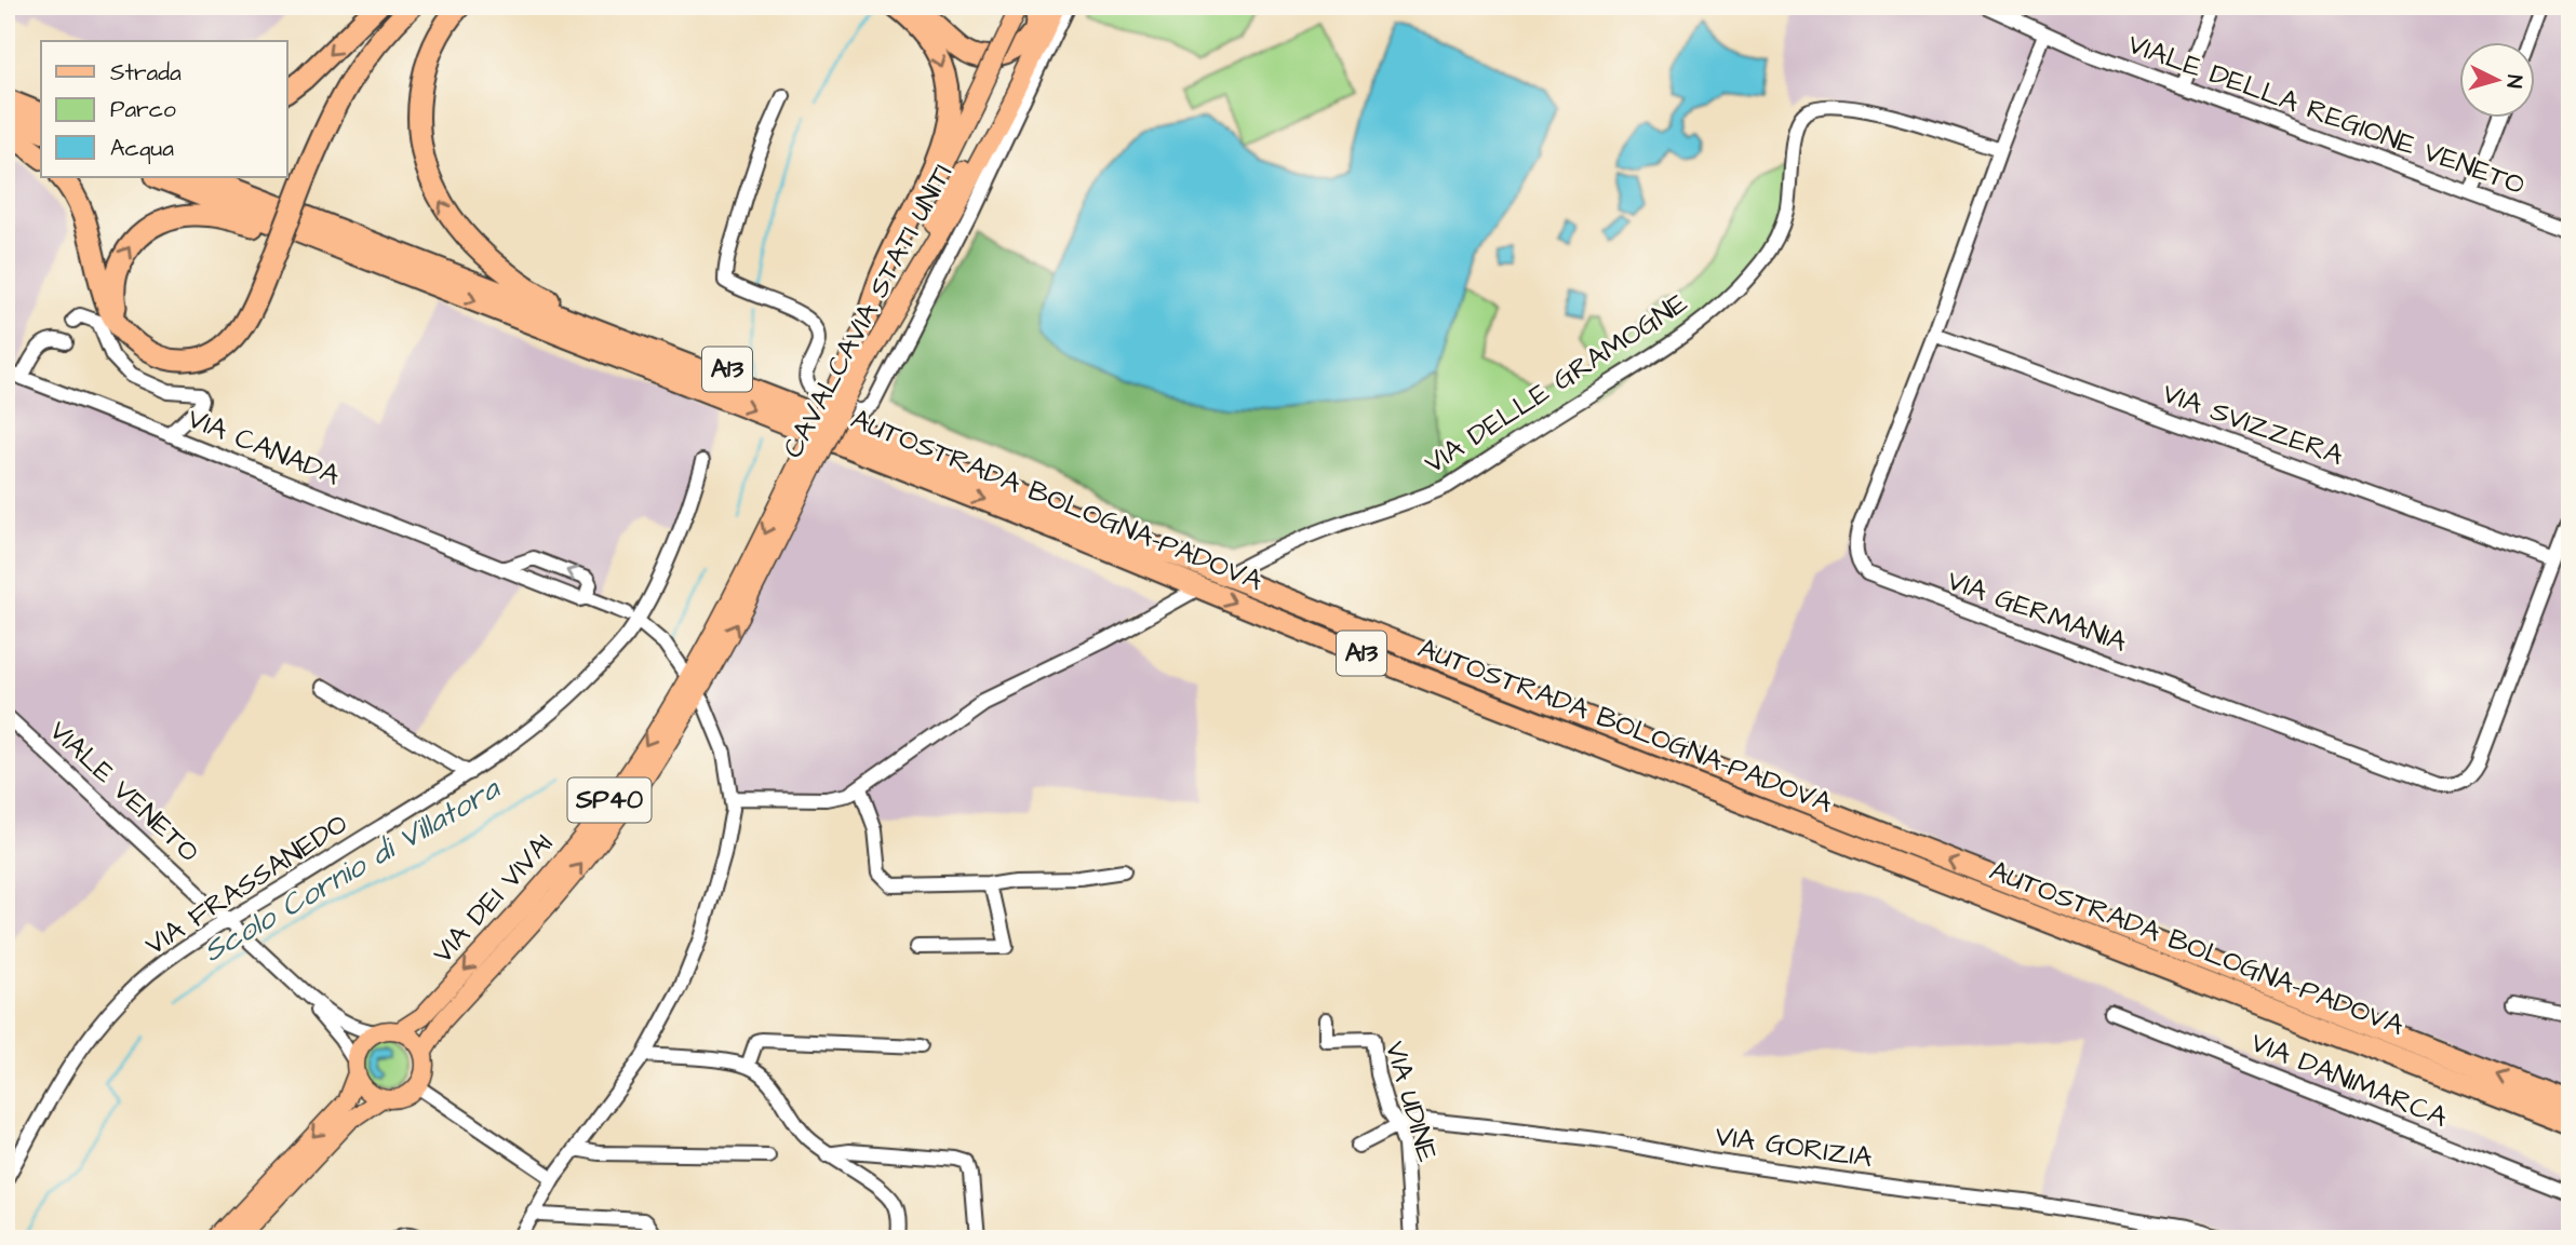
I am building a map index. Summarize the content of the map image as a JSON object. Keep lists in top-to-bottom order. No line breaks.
{"streets":{"highway":["A13","AUTOSTRADA BOLOGNA-PADOVA"],"main road":["CAVALCAVIA STATI UNITI","SP40","VIA DEI VIVAI"],"street":["VIALE DELLA REGIONE VENETO","VIA DELLE GRAMOGNE","VIA SVIZZERA","VIA CANADA","VIA GERMANIA","VIALE VENETO","VIA FRASSANEDO","VIA DANIMARCA","VIA UDINE","VIA GORIZIA"]},"crossings":[["VIALE DELLA REGIONE VENETO","VIA GERMANIA"],["CAVALCAVIA STATI UNITI","VIA DEI VIVAI"],["A13","AUTOSTRADA BOLOGNA-PADOVA"],["VIA DELLE GRAMOGNE","VIA GERMANIA"],["VIA SVIZZERA","VIA GERMANIA"],["VIA CANADA","VIA FRASSANEDO"],["VIALE VENETO","SP40"],["VIALE VENETO","VIA FRASSANEDO"],["VIALE VENETO","VIA DEI VIVAI"],["SP40","VIA DEI VIVAI"],["VIA UDINE","VIA GORIZIA"]],"water":["Scolo Cornio di Villatora"],"legend":["Strada","Parco","Acqua"],"north":"right"}
